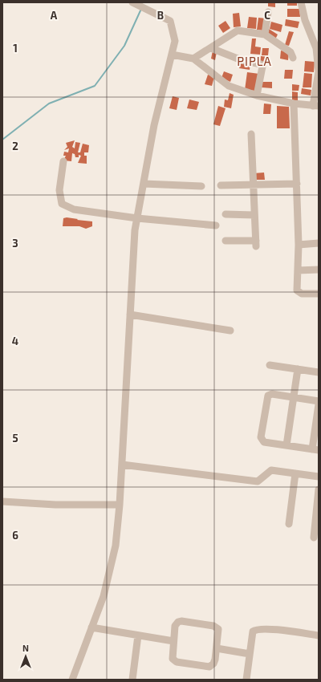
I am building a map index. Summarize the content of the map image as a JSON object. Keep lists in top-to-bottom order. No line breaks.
{"districts":["PIPLA"],"north":"top","grid":{"columns":["A","B","C"],"rows":["1","2","3","4","5","6"]}}
